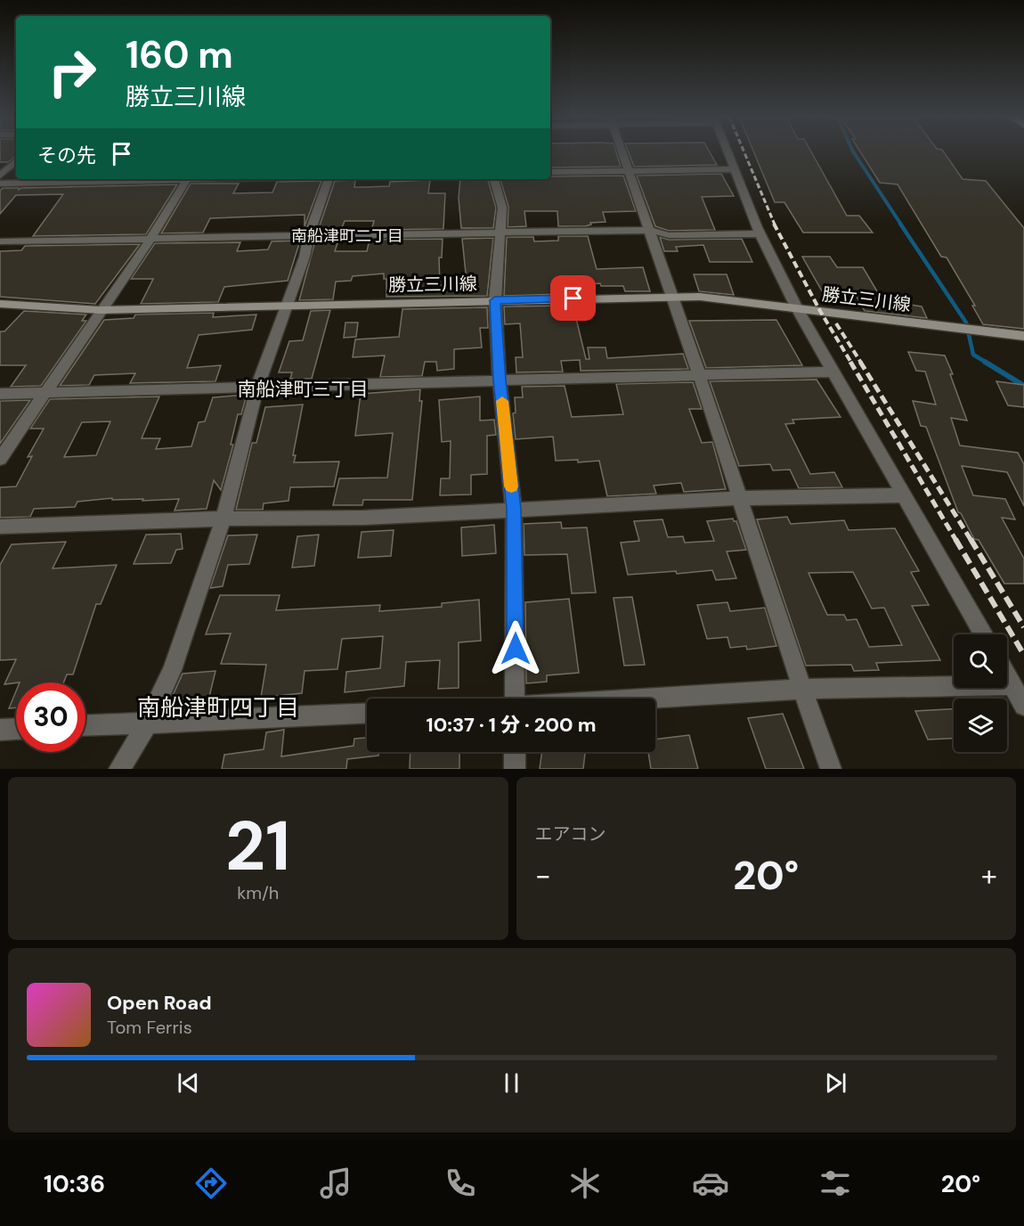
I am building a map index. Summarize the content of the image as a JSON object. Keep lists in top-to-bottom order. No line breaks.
{"streets":{"main road":["勝立三川線"]},"districts":["南船津町二丁目","南船津町三丁目","南船津町四丁目"],"page":{"turn":["160 m","勝立三川線"],"then":"その先","limit":"30","trip":"10:37 · 1 分 · 200 m","tile":[["21","km/h"],"エアコン"],"heat":["−","20°","+"],"song":["Open Road","Tom Ferris"],"tabs":["10:36","20°"]}}
